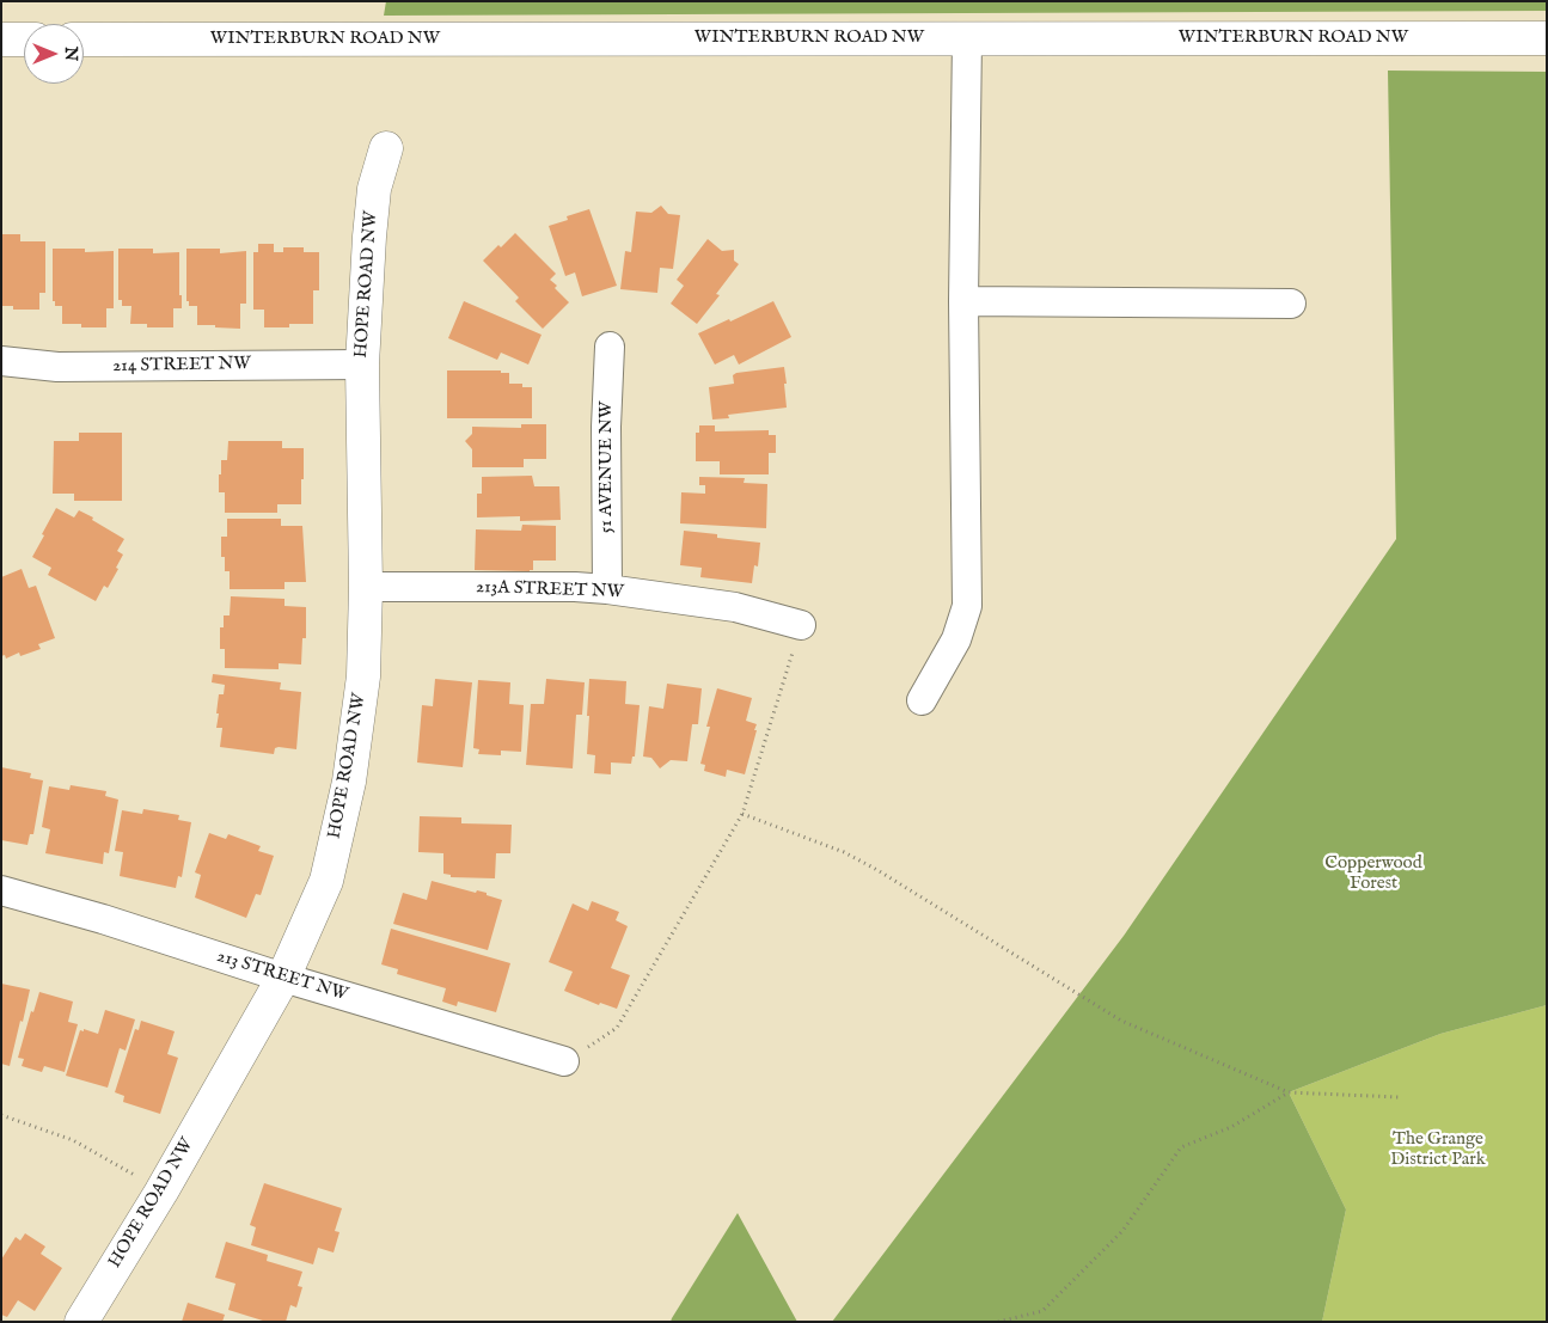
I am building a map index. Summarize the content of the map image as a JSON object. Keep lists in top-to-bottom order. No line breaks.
{"streets":{"main road":["WINTERBURN ROAD NW","HOPE ROAD NW"],"street":["214 STREET NW","51 AVENUE NW","213A STREET NW","213 STREET NW"]},"crossings":[["HOPE ROAD NW","214 STREET NW"],["HOPE ROAD NW","213A STREET NW"],["HOPE ROAD NW","213 STREET NW"],["51 AVENUE NW","213A STREET NW"]],"parks":["Copperwood Forest","The Grange District Park"],"north":"right"}
